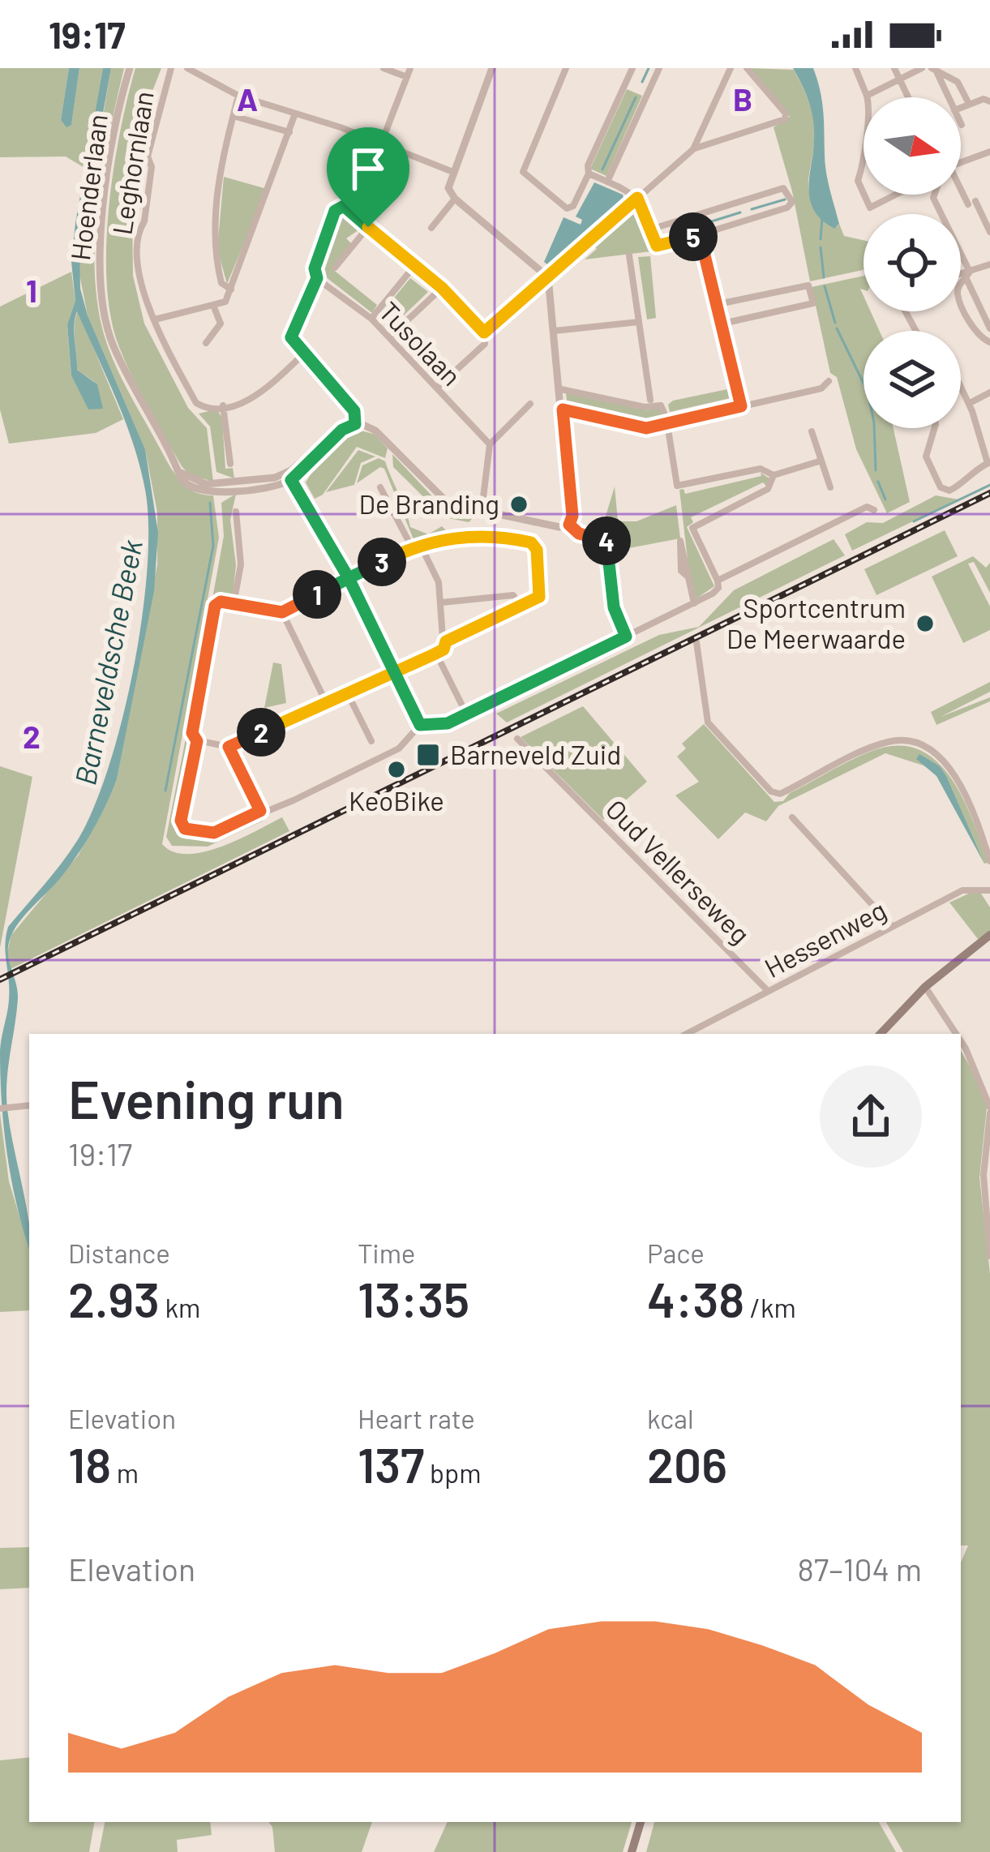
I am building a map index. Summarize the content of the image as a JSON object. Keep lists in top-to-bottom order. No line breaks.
{"streets":{"street":["Leghornlaan","Hoenderlaan","Tusolaan","Oud Vellerseweg","Hessenweg"]},"crossings":[["Oud Vellerseweg","Hessenweg"]],"water":["Barneveldsche Beek"],"places":{"other":["De Branding","Sportcentrum De Meerwaarde","KeoBike"],"transit":["Barneveld Zuid"]},"north":"right","page":{"status":"19:17","pins":["5","4","3","1","2"],"heading":["Evening run","19:17"],"stats":[["Distance","2.93 km"],["Time","13:35"],["Pace","4:38 /km"],["Elevation","18 m"],["Heart rate","137 bpm"],["kcal","206"]],"chart":["Elevation","87–104 m"]},"grid":{"columns":["A","B"],"rows":["1","2"]}}
